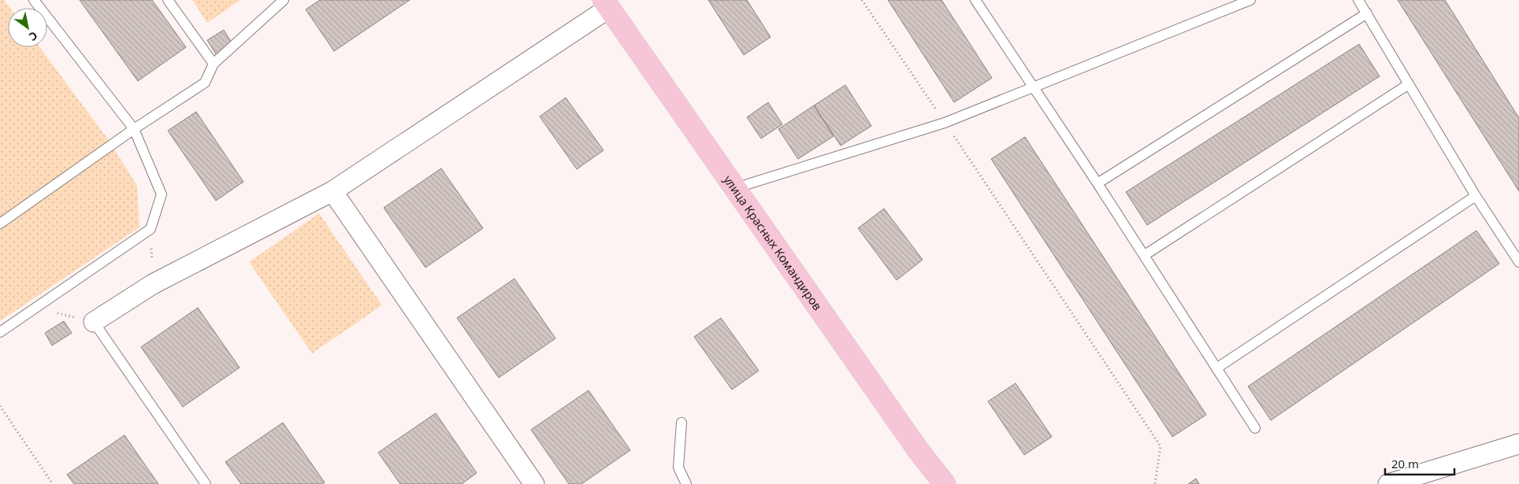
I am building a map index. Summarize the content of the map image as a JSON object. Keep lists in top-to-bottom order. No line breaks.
{"streets":{"main road":["улица Красных Командиров"]},"scale_bar":"20 m","north":"bottom right"}
